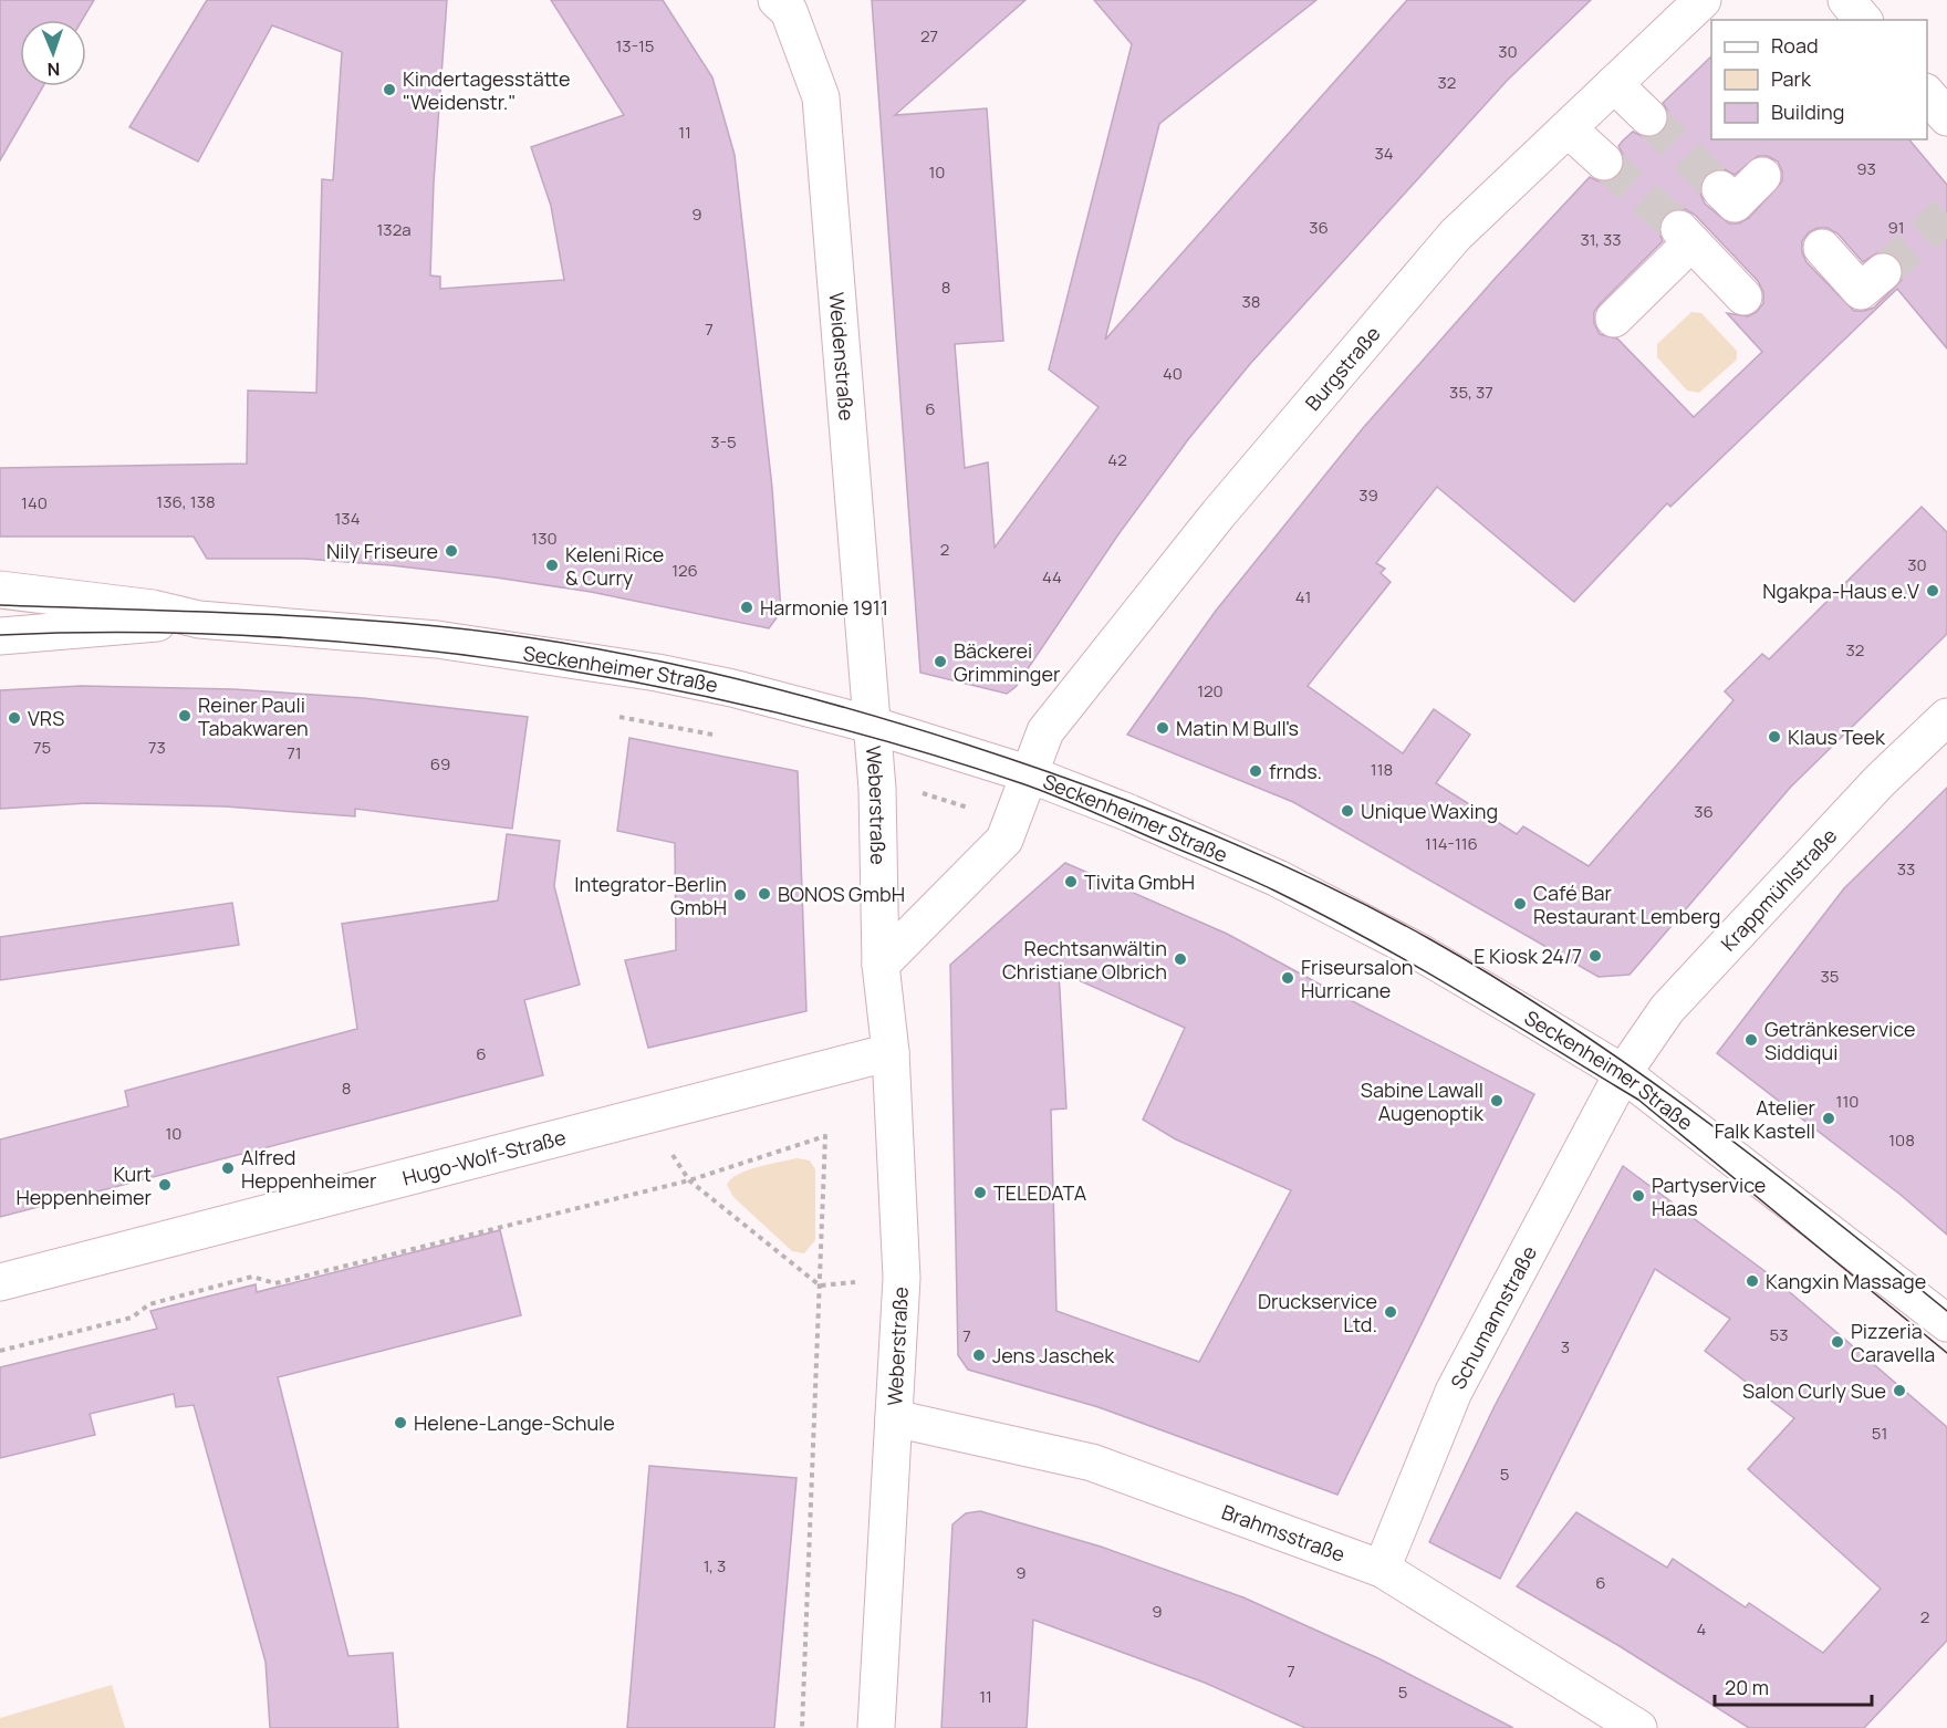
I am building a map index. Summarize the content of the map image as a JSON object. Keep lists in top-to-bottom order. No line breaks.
{"streets":{"street":["Weidenstraße","Burgstraße","Seckenheimer Straße","Weberstraße","Krappmühlstraße","Hugo-Wolf-Straße","Schumannstraße","Brahmsstraße"]},"crossings":[["Weidenstraße","Seckenheimer Straße"],["Weidenstraße","Weberstraße"],["Burgstraße","Seckenheimer Straße"],["Seckenheimer Straße","Weberstraße"],["Seckenheimer Straße","Krappmühlstraße"],["Seckenheimer Straße","Schumannstraße"],["Weberstraße","Hugo-Wolf-Straße"],["Weberstraße","Brahmsstraße"],["Krappmühlstraße","Schumannstraße"],["Schumannstraße","Brahmsstraße"]],"places":["Kindertagesstätte \"Weidenstr.\"","Nily Friseure","Keleni Rice & Curry","Ngakpa-Haus e.V","Harmonie 1911","Bäckerei Grimminger","Reiner Pauli Tabakwaren","VRS","Matin M Bull's","Klaus Teek","frnds.","Unique Waxing","Tivita GmbH","BONOS GmbH","Integrator-Berlin GmbH","Café Bar Restaurant Lemberg","E Kiosk 24/7","Rechtsanwältin Christiane Olbrich","Friseursalon Hurricane","Getränkeservice Siddiqui","Sabine Lawall Augenoptik","Atelier Falk Kastell","Alfred Heppenheimer","Kurt Heppenheimer","TELEDATA","Partyservice Haas","Kangxin Massage","Druckservice Ltd.","Pizzeria Caravella","Jens Jaschek","Salon Curly Sue","Helene-Lange-Schule"],"house_numbers":["27","13-15","30","32","11","34","93","10","9","36","91","132a","31, 33","8","38","7","40","35, 37","6","3-5","42","39","136, 138","140","134","130","2","30","126","44","41","32","120","75","73","71","69","118","36","114-116","33","35","6","8","110","10","108","53","7","3","51","5","1, 3","9","6","9","2","4","7","5","11"],"legend":["Road","Park","Building"],"scale_bar":"20 m","north":"bottom"}
